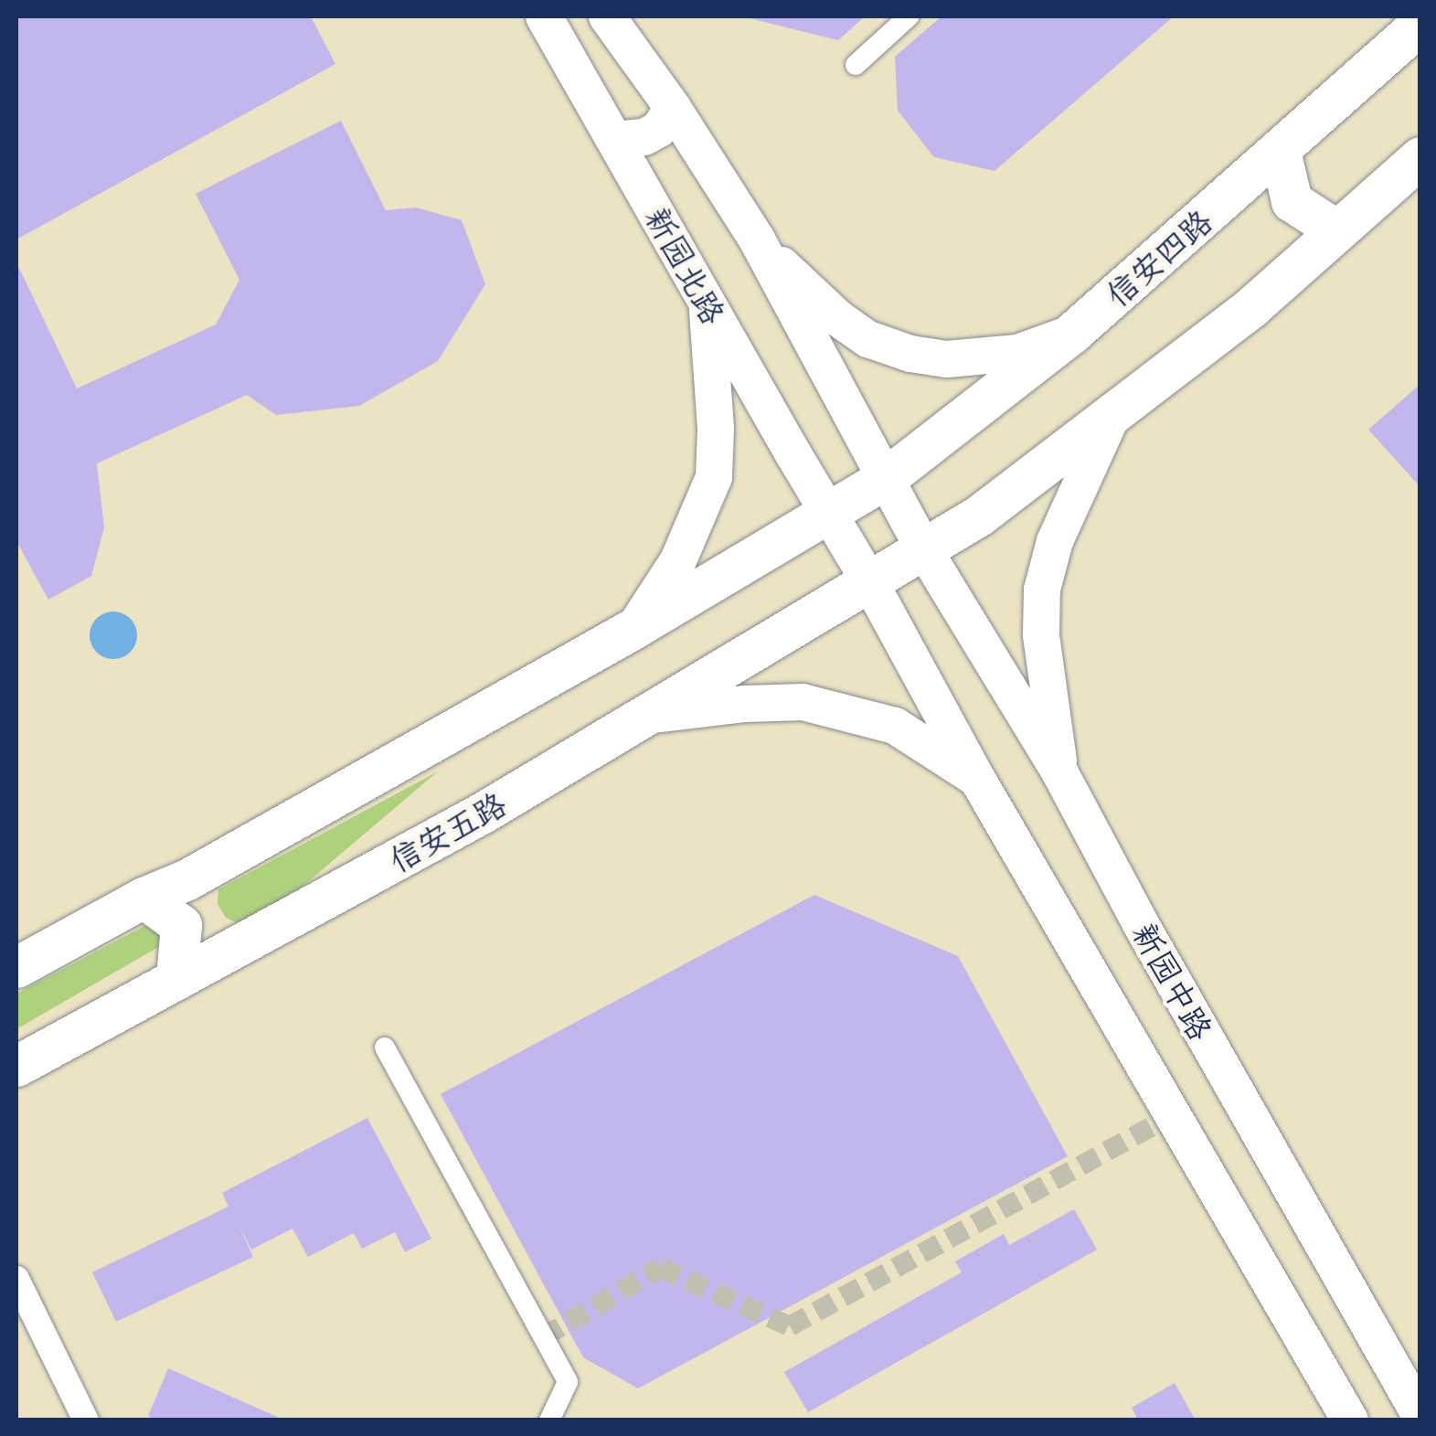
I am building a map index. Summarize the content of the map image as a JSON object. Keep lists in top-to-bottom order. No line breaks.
{"streets":{"main road":["信安四路","新园北路","信安五路","新园中路"]},"crossings":[["信安四路","新园北路"],["信安四路","新园中路"],["新园北路","信安五路"],["新园北路","新园中路"],["信安五路","新园中路"]]}
